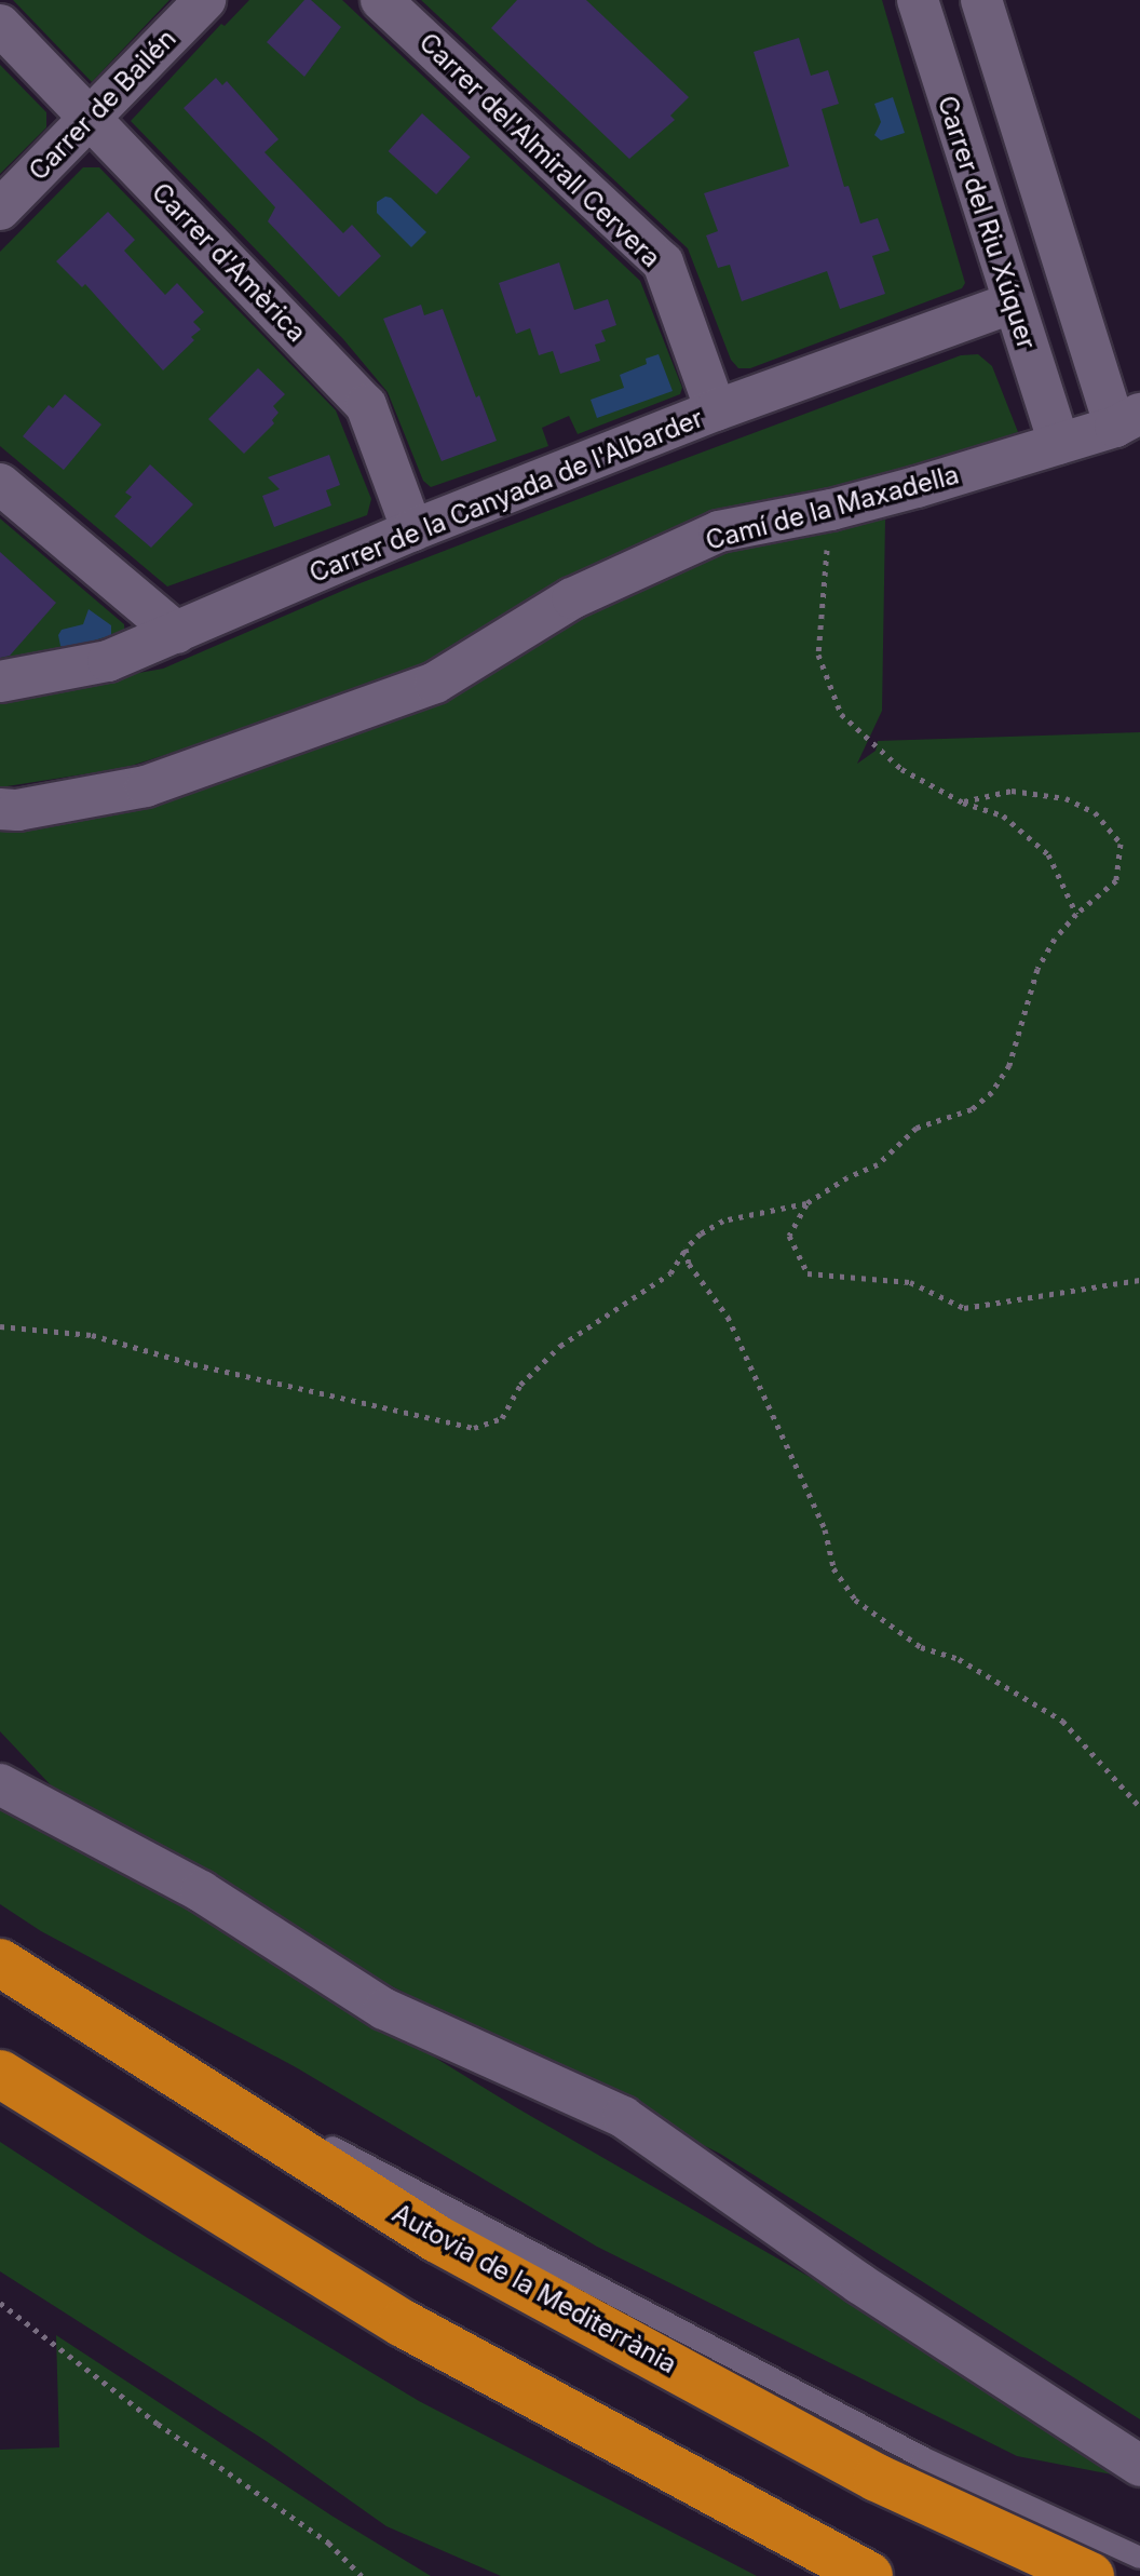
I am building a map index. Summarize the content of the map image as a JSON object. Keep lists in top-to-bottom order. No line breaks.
{"streets":{"highway":["Autovia de la Mediterrània"],"street":["Carrer de Bailén","Carrer del'Almirall Cervera","Carrer del Riu Xúquer","Carrer d'Amèrica","Carrer de la Canyada de l'Albarder","Camí de la Maxadella"]},"crossings":[["Carrer de Bailén","Carrer d'Amèrica"],["Carrer del'Almirall Cervera","Carrer de la Canyada de l'Albarder"],["Carrer del Riu Xúquer","Carrer de la Canyada de l'Albarder"],["Carrer del Riu Xúquer","Camí de la Maxadella"],["Carrer d'Amèrica","Carrer de la Canyada de l'Albarder"]]}
